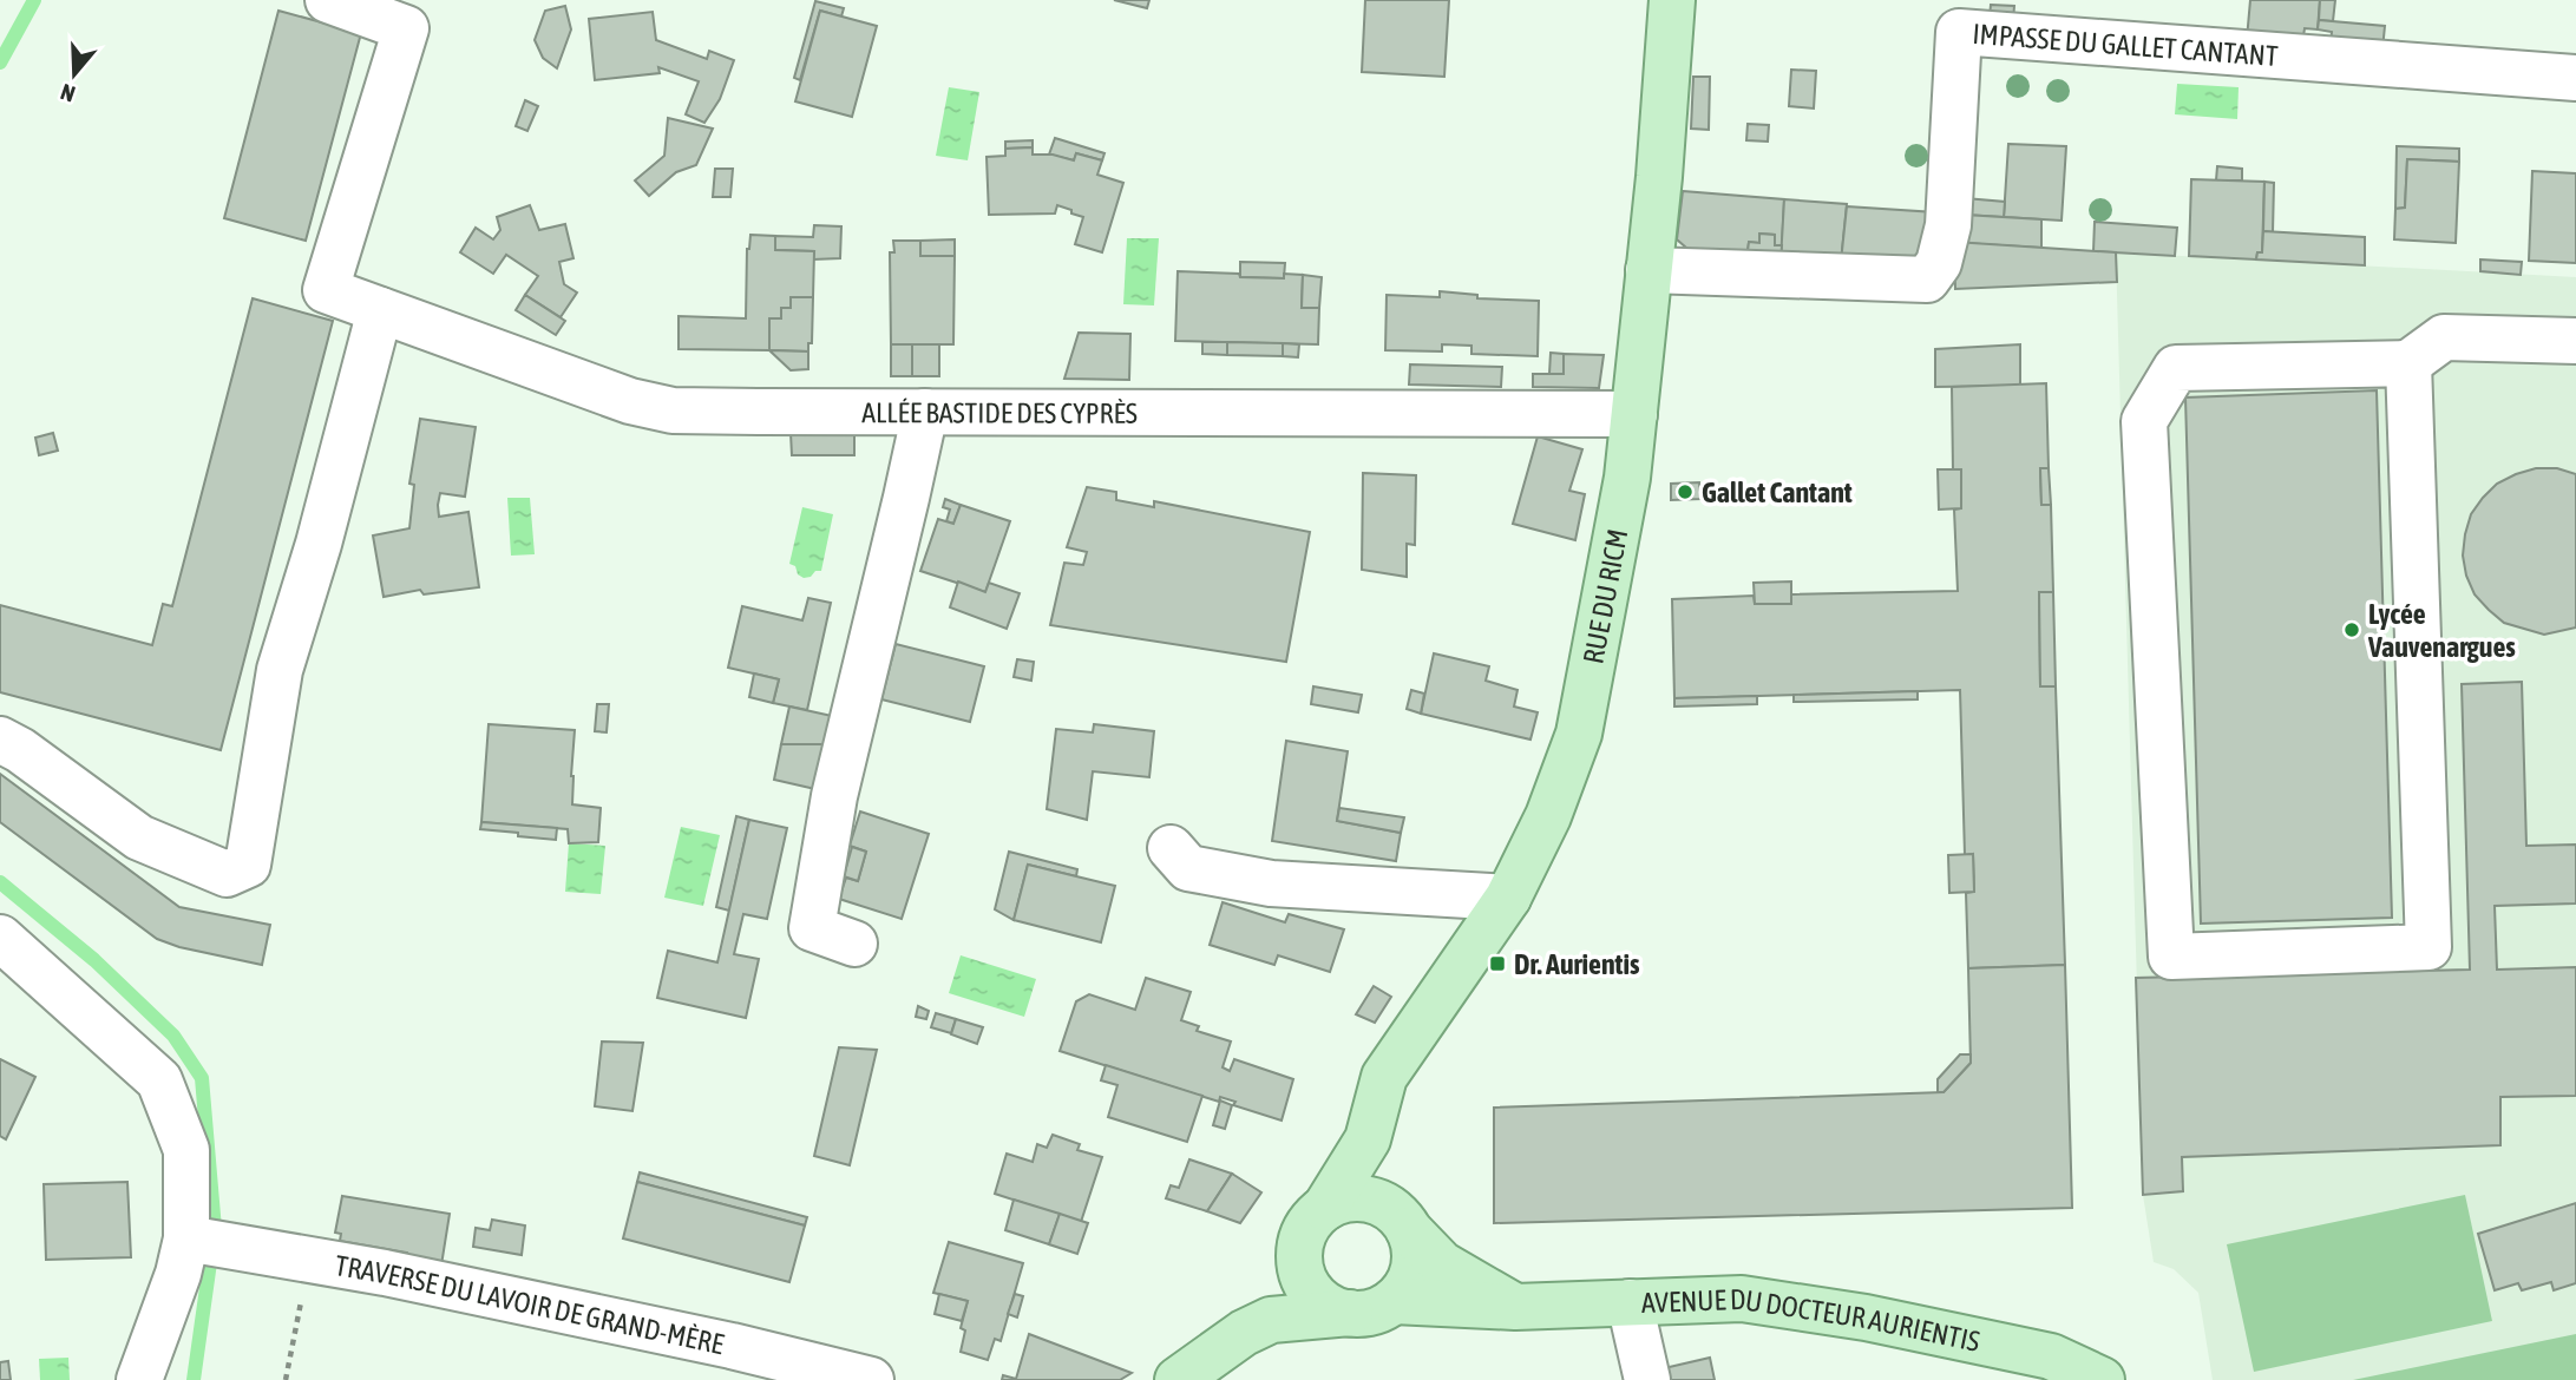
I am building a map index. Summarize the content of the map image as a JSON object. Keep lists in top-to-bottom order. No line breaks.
{"streets":{"main road":["RUE DU RICM","AVENUE DU DOCTEUR AURIENTIS"],"street":["IMPASSE DU GALLET CANTANT","ALLÉE BASTIDE DES CYPRÈS","TRAVERSE DU LAVOIR DE GRAND-MÈRE"]},"crossings":[["IMPASSE DU GALLET CANTANT","RUE DU RICM"],["ALLÉE BASTIDE DES CYPRÈS","RUE DU RICM"],["RUE DU RICM","AVENUE DU DOCTEUR AURIENTIS"]],"places":{"other":["Gallet Cantant","Lycée Vauvenargues"],"transit":["Dr. Aurientis"]},"north":"bottom"}
